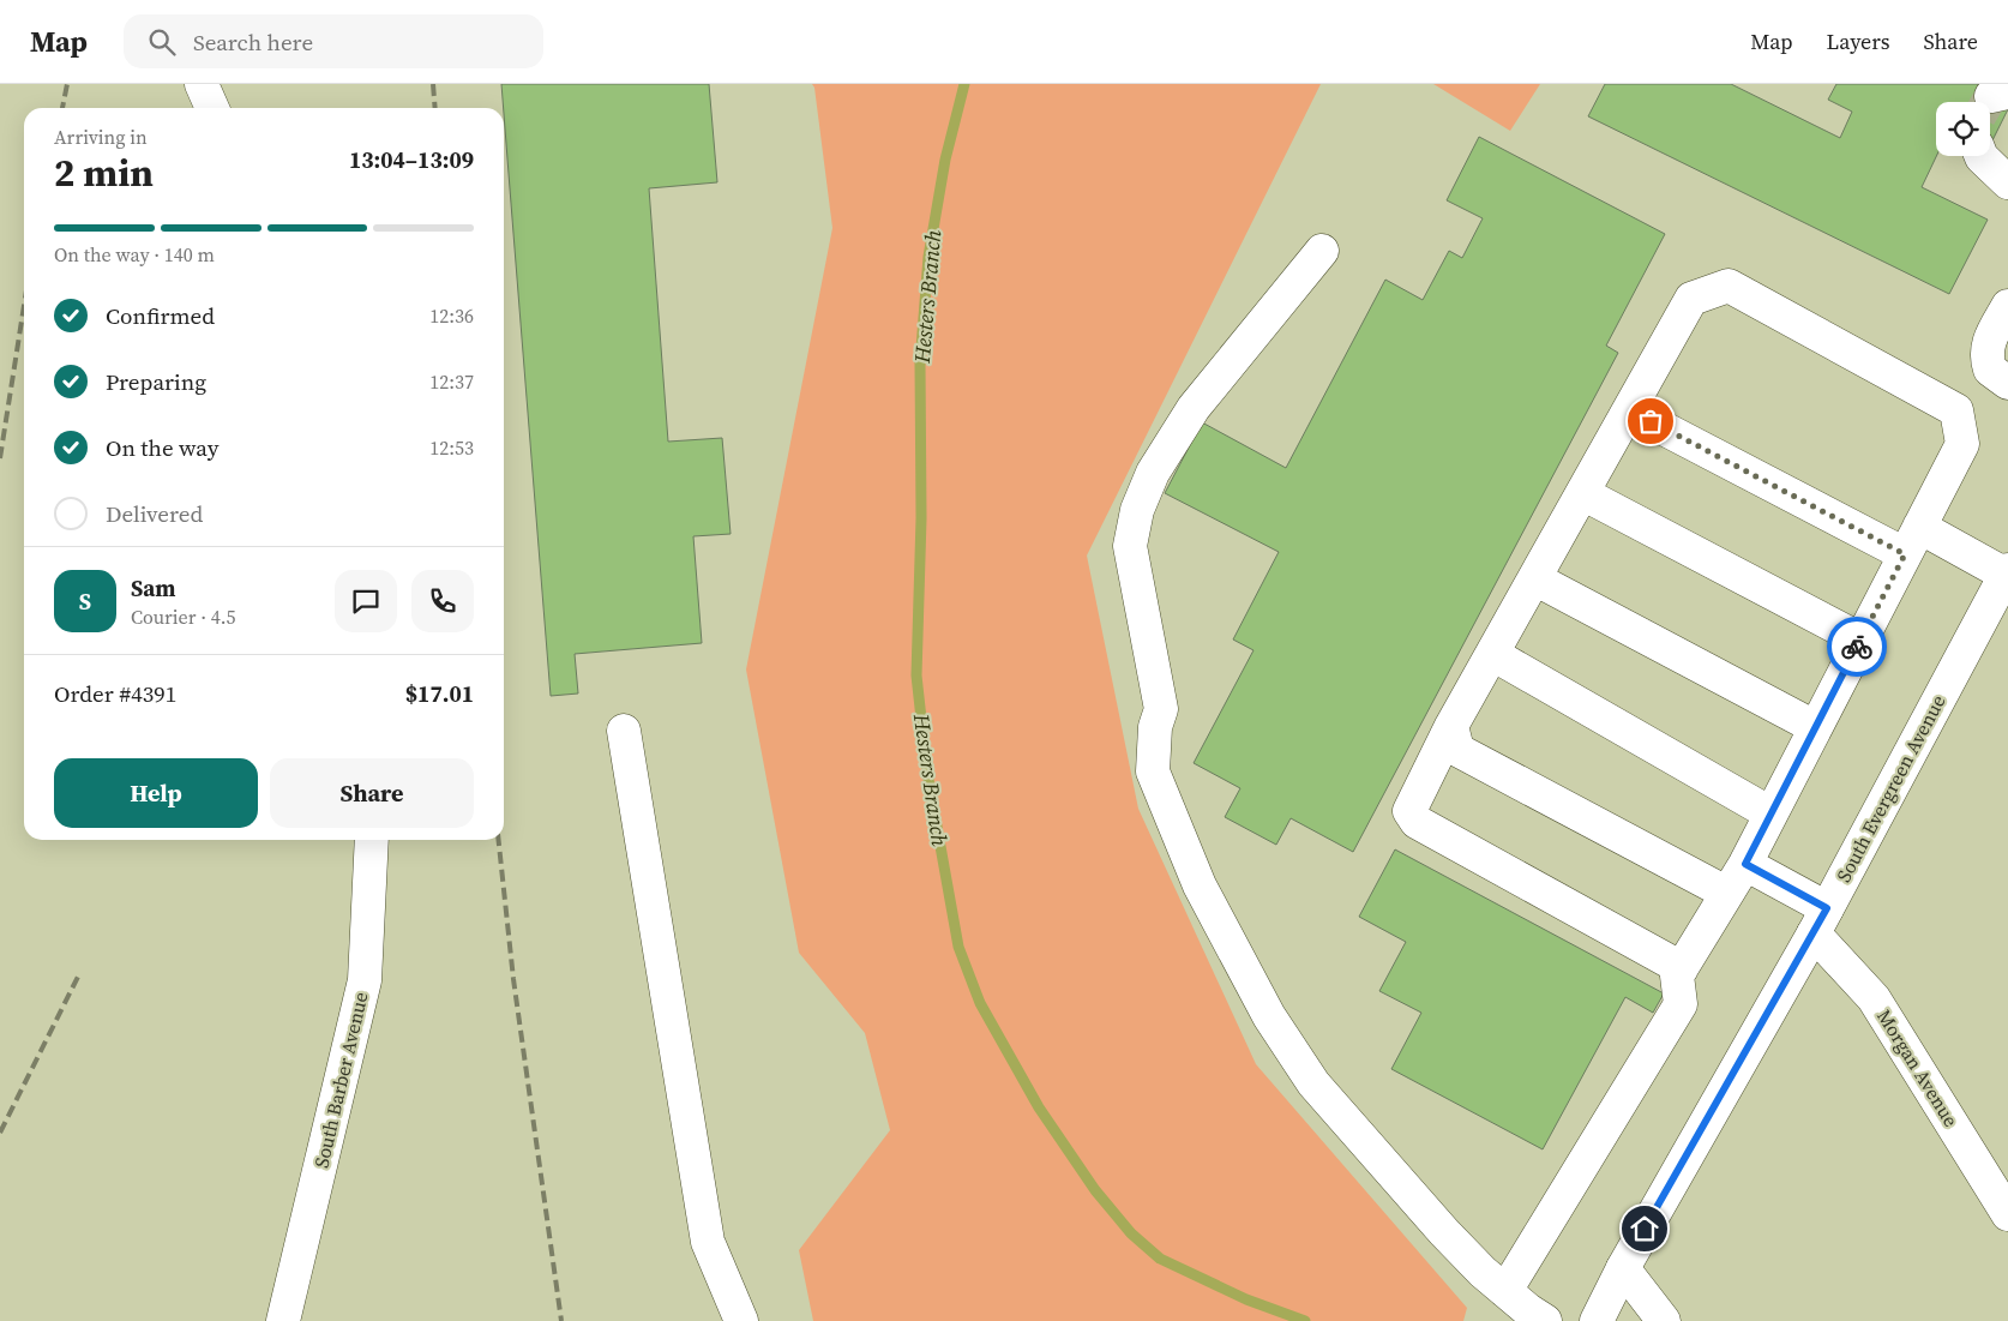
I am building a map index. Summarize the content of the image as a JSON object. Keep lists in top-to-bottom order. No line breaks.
{"streets":{"street":["South Evergreen Avenue","Morgan Avenue","South Barber Avenue"]},"crossings":[["South Evergreen Avenue","Morgan Avenue"]],"water":["Hesters Branch"],"page":{"header":"Map","search":"Search here","nav":["Map","Layers","Share"],"heading":["2 min","Arriving in","13:04–13:09"],"panel":["Sam","Courier · 4.5","Order #4391","$17.01"],"bar":"On the way · 140 m","list":[["Confirmed","12:36"],["Preparing","12:37"],["On the way","12:53"],"Delivered"],"round":"S","buttons":["Help","Share"]}}
